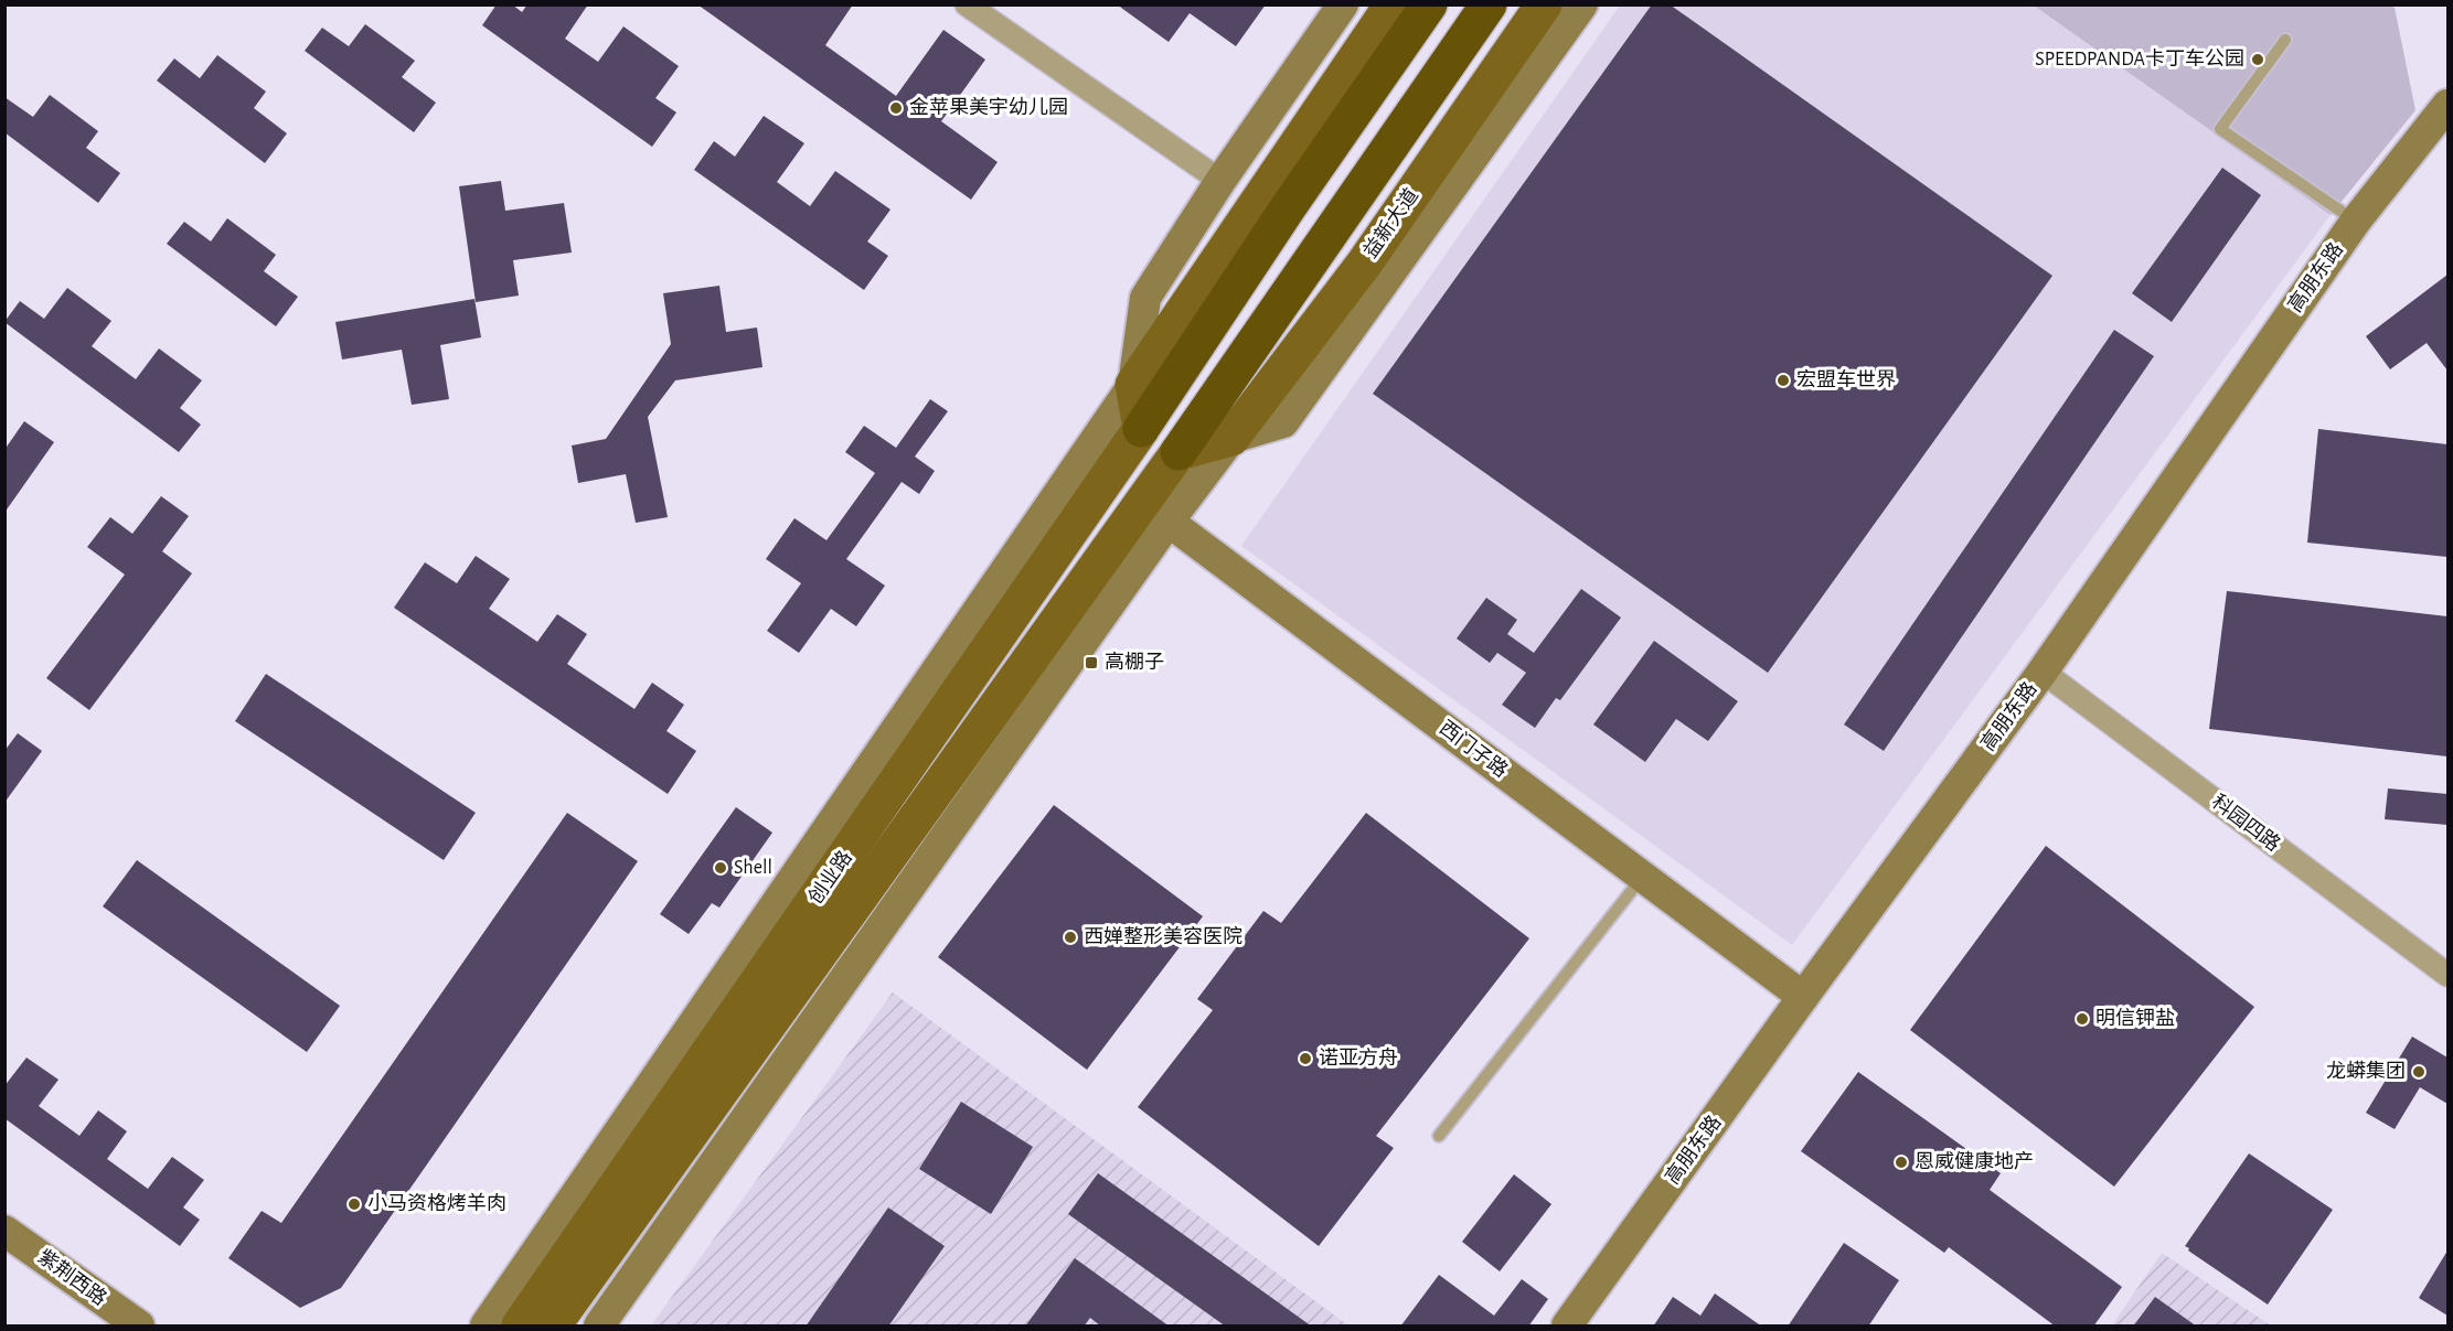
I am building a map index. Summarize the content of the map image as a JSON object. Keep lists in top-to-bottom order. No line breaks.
{"streets":{"main road":["益新大道","创业路"],"street":["高朋东路","西门子路","科园四路","紫荆西路"]},"crossings":[["高朋东路","西门子路"],["高朋东路","科园四路"],["西门子路","创业路"]],"places":{"other":["SPEEDPANDA卡丁车公园","金苹果美宇幼儿园","宏盟车世界","Shell","西婵整形美容医院","明信钾盐","诺亚方舟","龙蟒集团","恩威健康地产","小马资格烤羊肉"],"transit":["高棚子"]}}
